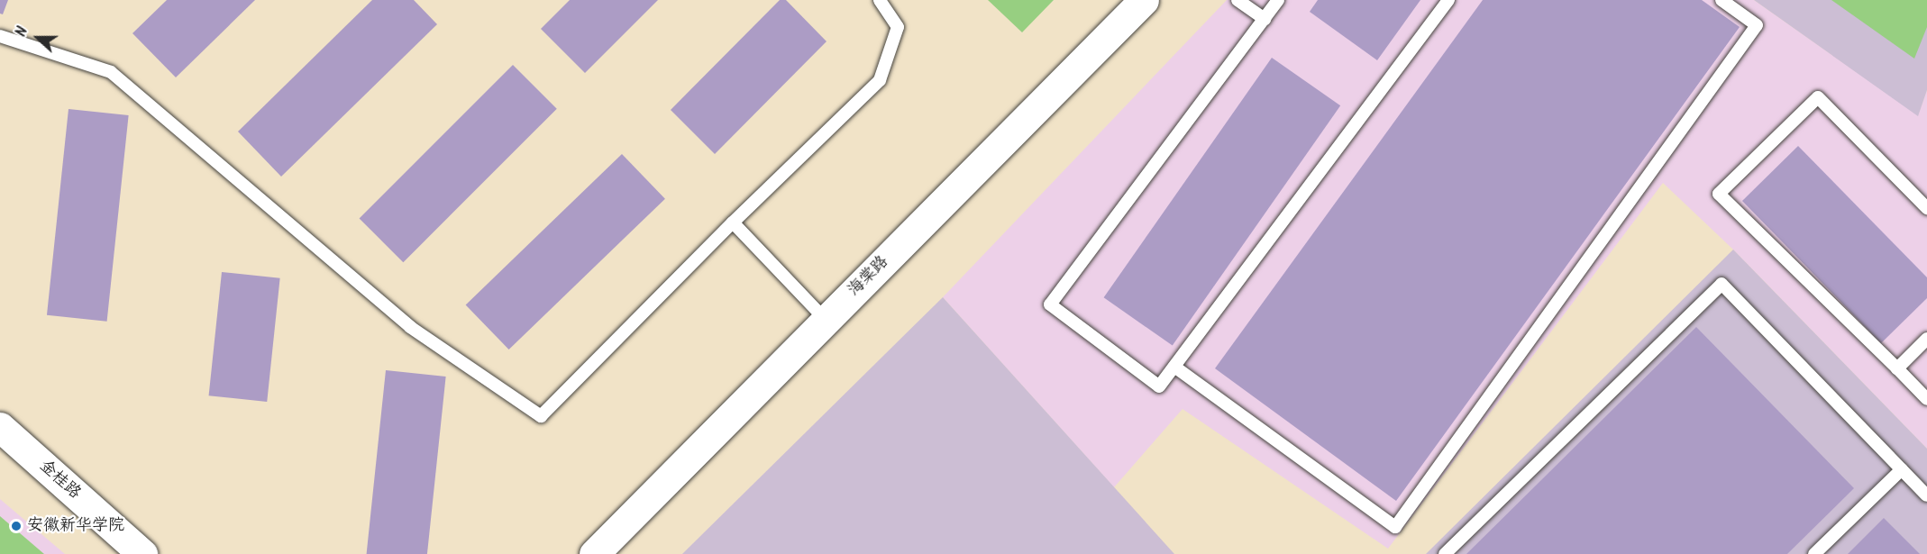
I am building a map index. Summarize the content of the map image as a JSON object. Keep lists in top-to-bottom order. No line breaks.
{"streets":{"street":["海棠路","金桂路"]},"places":["安徽新华学院"],"north":"left"}
